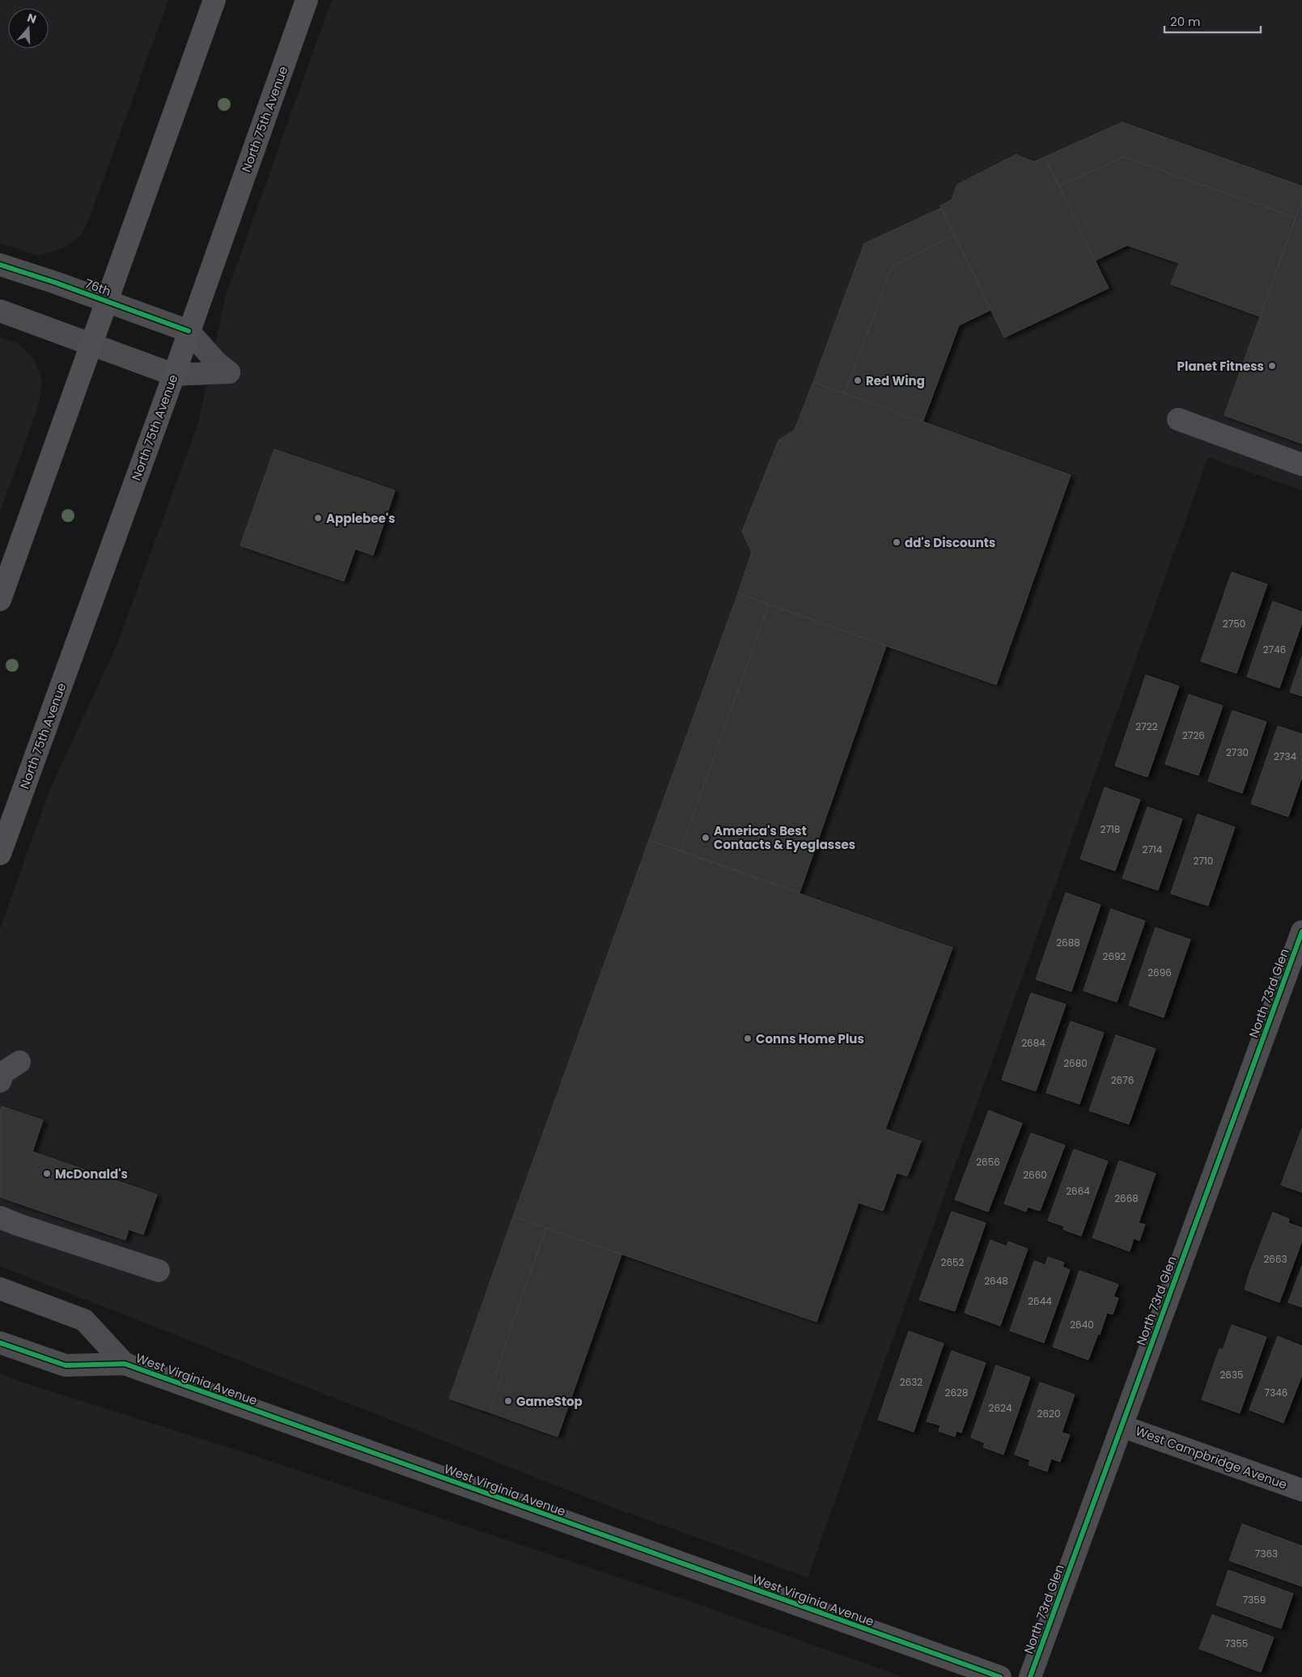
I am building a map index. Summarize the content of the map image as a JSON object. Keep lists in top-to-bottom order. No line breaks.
{"streets":{"main road":["North 75th Avenue"],"street":["76th","North 73rd Glen","West Virginia Avenue","West Campbridge Avenue"]},"crossings":[["North 75th Avenue","76th"],["North 73rd Glen","West Campbridge Avenue"]],"places":["Planet Fitness","Red Wing","Applebee's","dd's Discounts","America's Best Contacts & Eyeglasses","Conns Home Plus","McDonald's","GameStop"],"house_numbers":["2750","2746","2722","2726","2730","2734","2718","2714","2710","2688","2692","2696","2684","2680","2676","2656","2660","2664","2668","2663","2652","2648","2644","2640","2635","2632","2628","7346","2624","2620","7363","7359","7355"],"scale_bar":"20 m","north":"top"}
